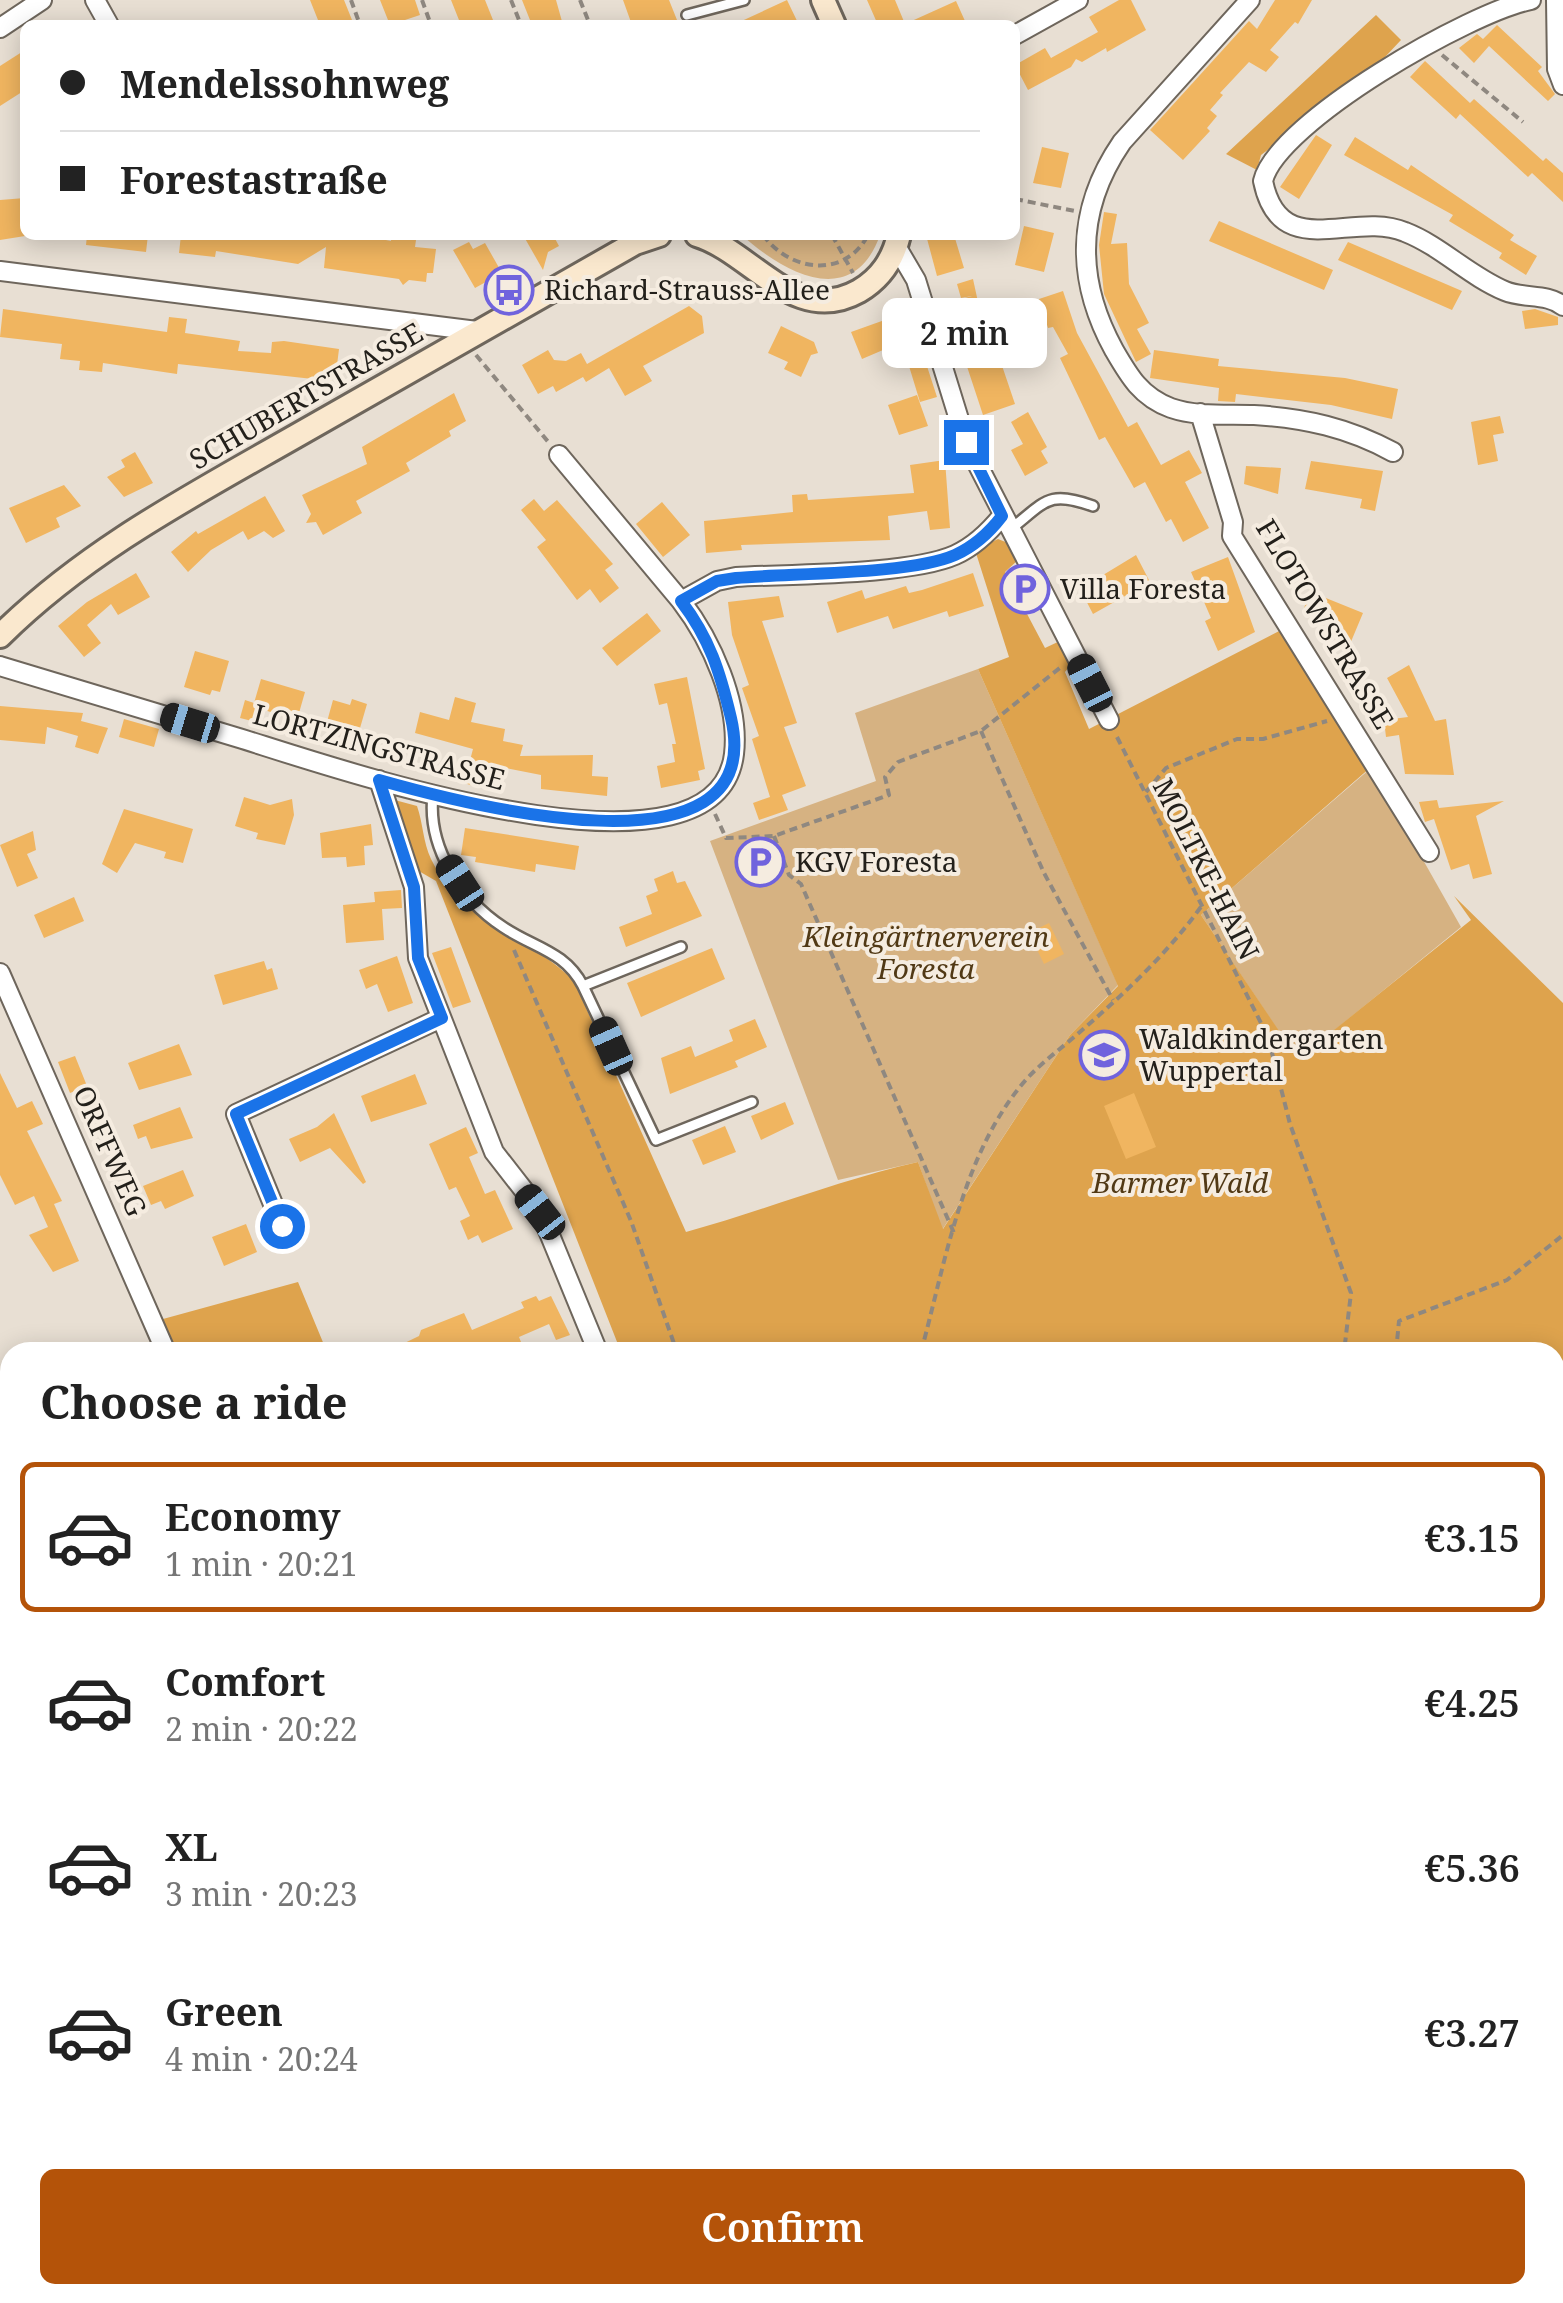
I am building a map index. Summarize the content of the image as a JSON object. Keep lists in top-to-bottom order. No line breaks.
{"streets":{"street":["SCHUBERTSTRASSE","FLOTOWSTRASSE","LORTZINGSTRASSE","ORFFWEG"],"path":["MOLTKE-HAIN"]},"parks":["Kleingärtnerverein Foresta","Barmer Wald"],"places":{"bus stop":["Richard-Strauss-Allee"],"parking":["Villa Foresta","KGV Foresta"],"school or university":["Waldkindergarten Wuppertal"]},"page":{"banner":["Mendelssohnweg","Forestastraße"],"bubble":"2 min","heading":"Choose a ride","list":[{"name":"Economy","note":"1 min · 20:21","value":"€3.15"},{"name":"Comfort","note":"2 min · 20:22","value":"€4.25"},{"name":"XL","note":"3 min · 20:23","value":"€5.36"},{"name":"Green","note":"4 min · 20:24","value":"€3.27"}],"buttons":"Confirm"}}
